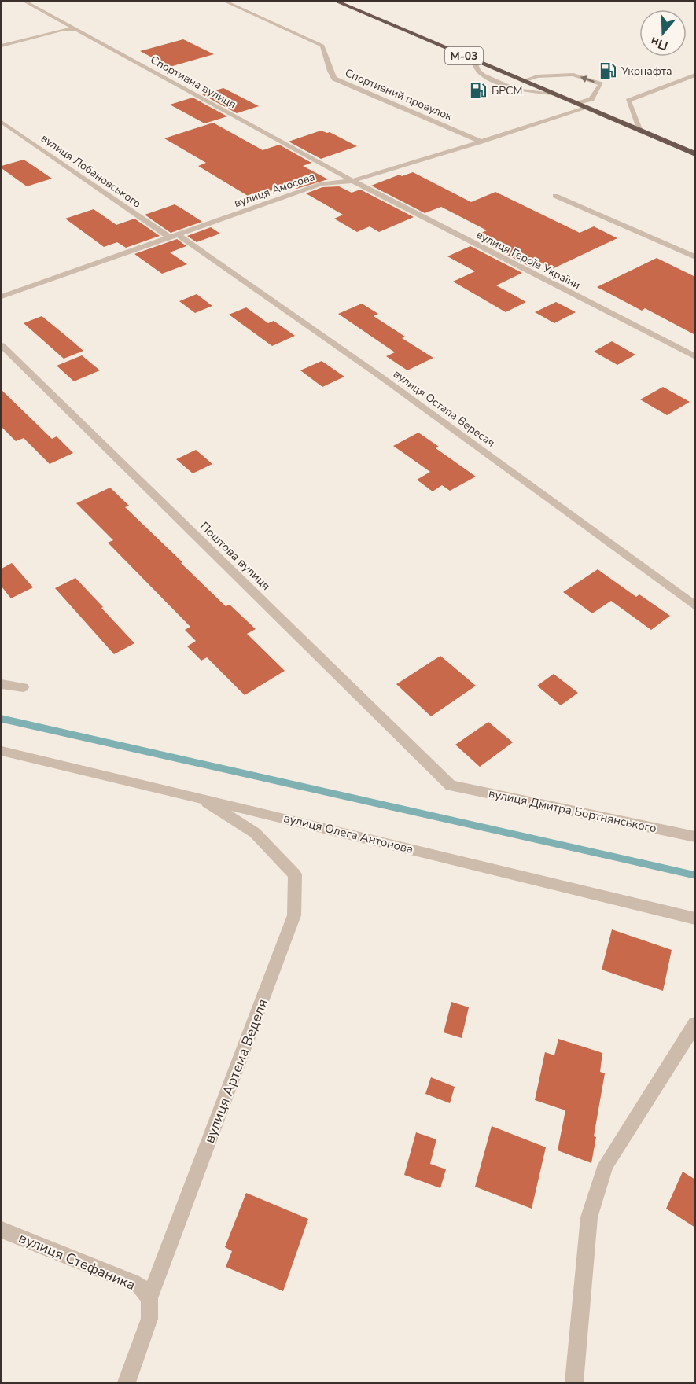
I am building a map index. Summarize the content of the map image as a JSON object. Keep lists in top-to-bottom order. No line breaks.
{"streets":{"highway":["М-03"],"street":["Спортивна вулиця","Спортивний провулок","вулиця Лобановського","вулиця Амосова","вулиця Героїв України","вулиця Остапа Вересая","Поштова вулиця","вулиця Дмитра Бортнянського","вулиця Олега Антонова","вулиця Артема Веделя","вулиця Стефаника"]},"crossings":[["М-03","вулиця Амосова"],["Спортивна вулиця","вулиця Амосова"],["Спортивна вулиця","вулиця Героїв України"],["Спортивний провулок","вулиця Амосова"],["вулиця Лобановського","вулиця Амосова"],["вулиця Лобановського","вулиця Остапа Вересая"],["вулиця Амосова","вулиця Героїв України"],["вулиця Амосова","вулиця Остапа Вересая"],["Поштова вулиця","вулиця Дмитра Бортнянського"],["вулиця Олега Антонова","вулиця Артема Веделя"],["вулиця Артема Веделя","вулиця Стефаника"]],"places":{"fuel station":["Укрнафта","БРСМ"]},"north":"bottom"}
